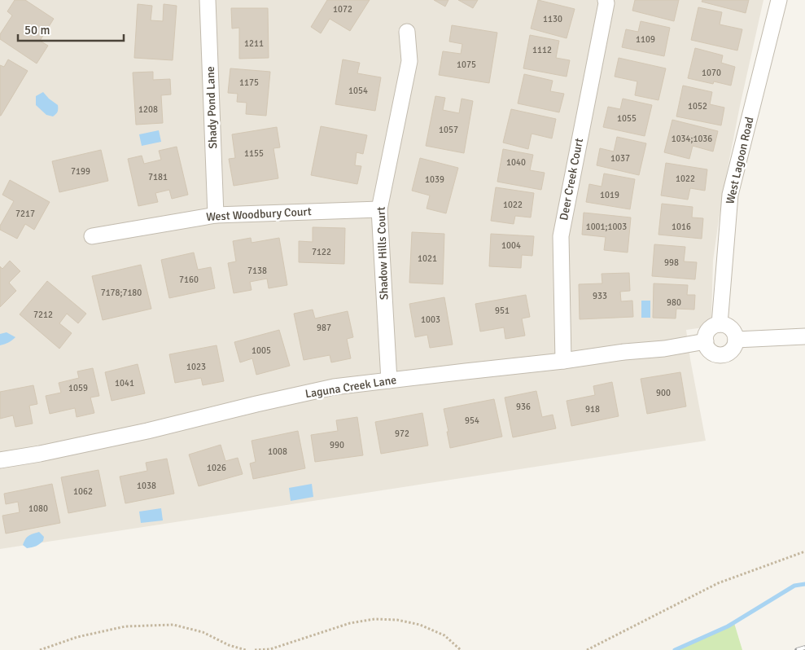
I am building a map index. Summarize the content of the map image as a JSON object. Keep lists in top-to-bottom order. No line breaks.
{"streets":{"street":["Shady Pond Lane","West Lagoon Road","Deer Creek Court","West Woodbury Court","Shadow Hills Court","Laguna Creek Lane"]},"crossings":[["Shady Pond Lane","West Woodbury Court"],["West Lagoon Road","Laguna Creek Lane"],["Deer Creek Court","Laguna Creek Lane"],["West Woodbury Court","Shadow Hills Court"],["Shadow Hills Court","Laguna Creek Lane"]],"house_numbers":["1072","1130","1109","1211","1112","1075","1070","1175","1054","1052","1208","1055","1057","1034;1036","1155","1037","1040","7199","7181","1022","1039","1019","1022","7217","1001;1003","1016","1004","7122","1021","998","7138","7160","7178;7180","933","980","951","7212","1003","987","1005","1023","1041","1059","900","936","918","954","972","990","1008","1026","1038","1062","1080"],"scale_bar":"50 m"}
